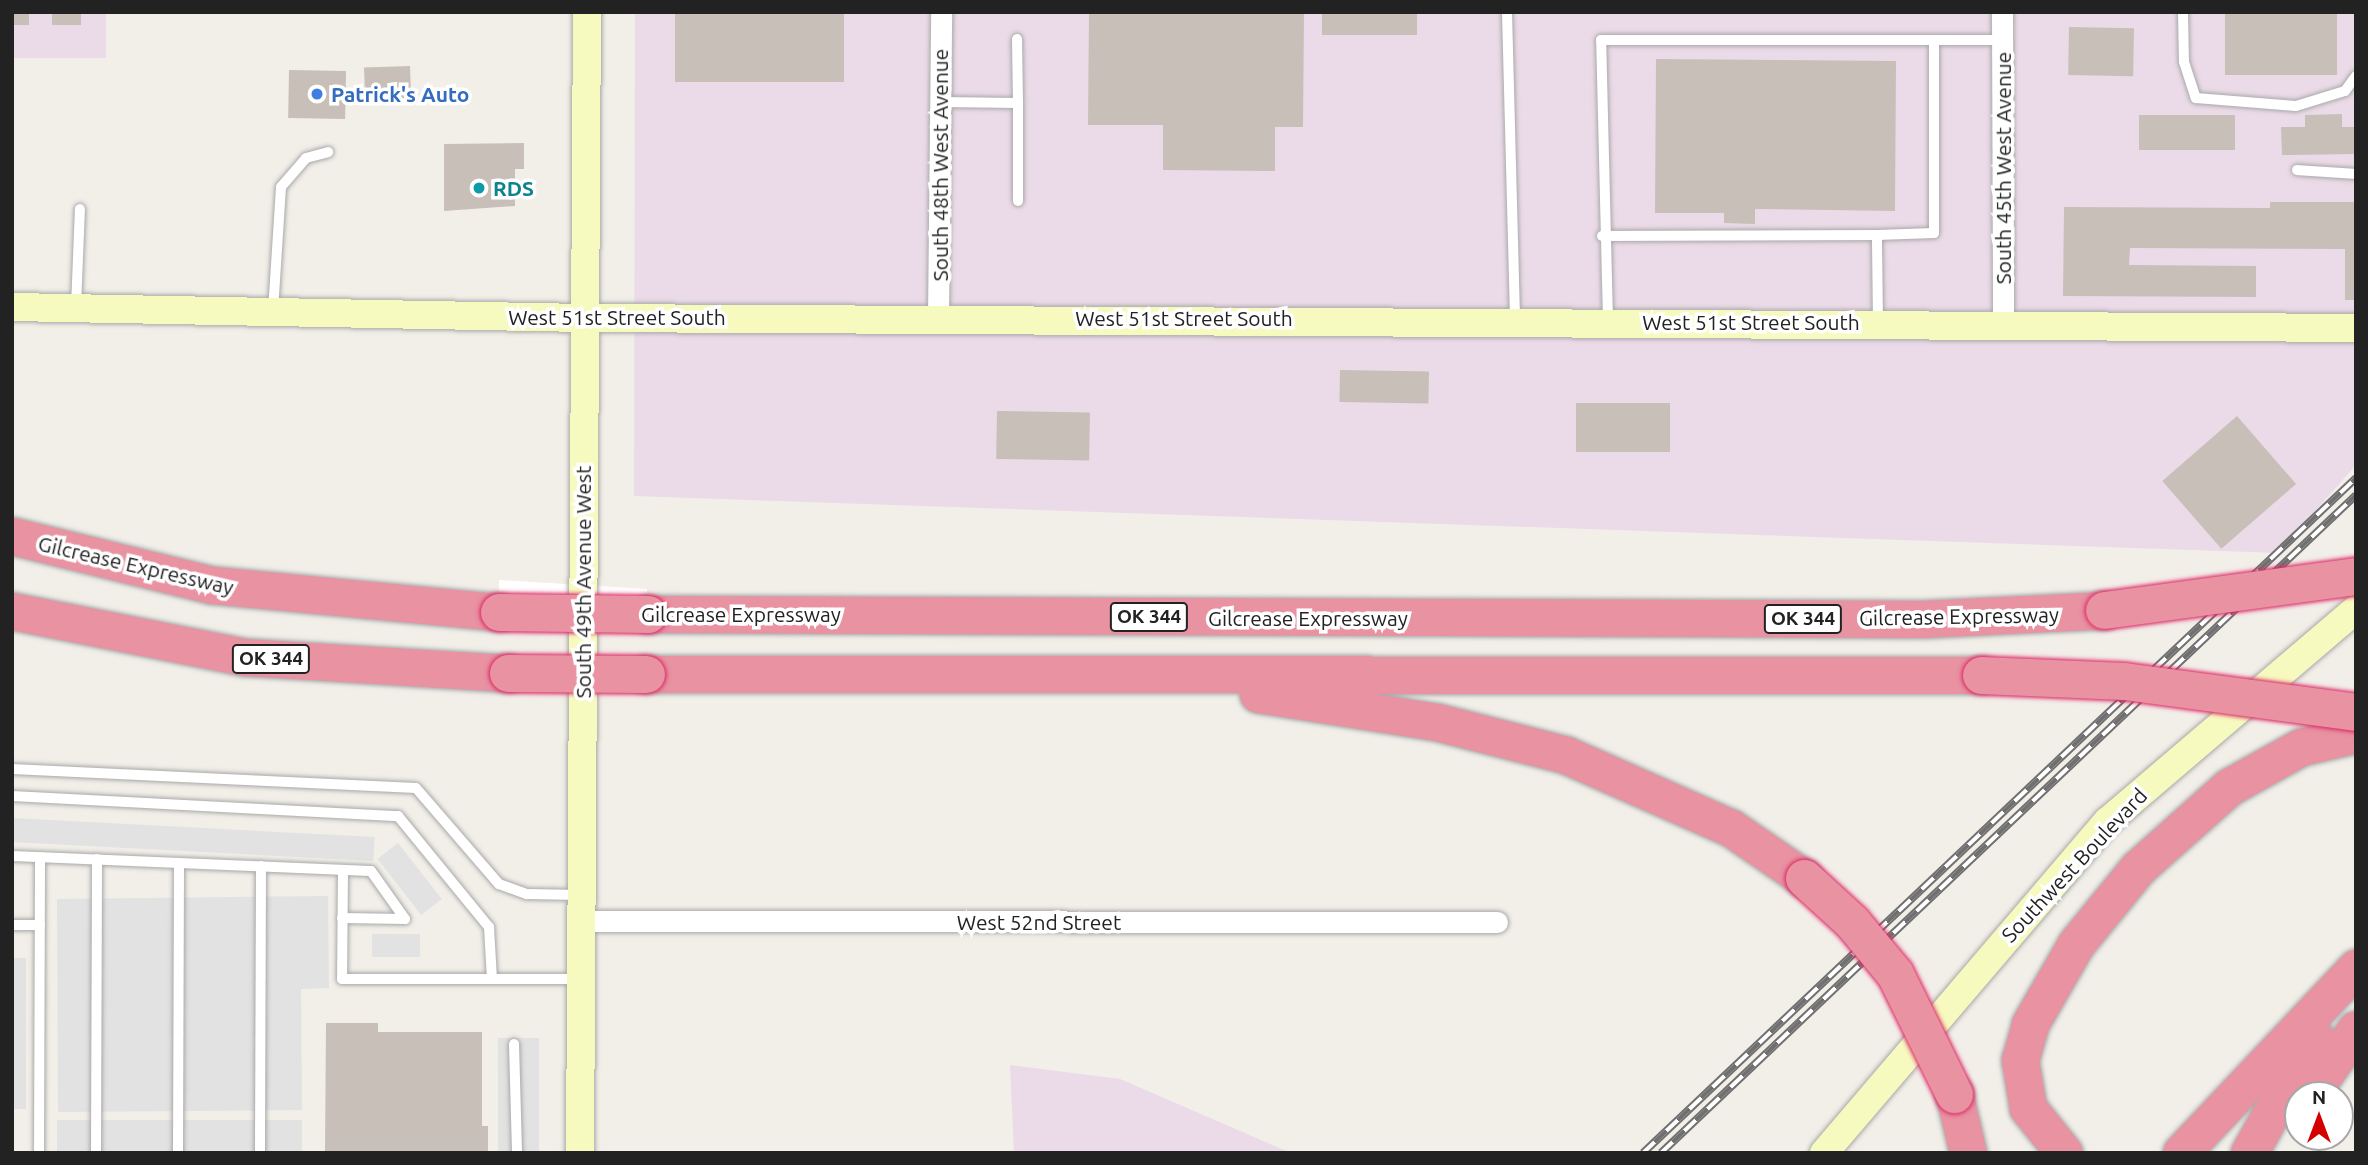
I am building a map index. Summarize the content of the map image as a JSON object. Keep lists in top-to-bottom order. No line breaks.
{"streets":{"highway":["Gilcrease Expressway","OK 344"],"street":["South 48th West Avenue","South 45th West Avenue","West 51st Street South","South 49th Avenue West","Southwest Boulevard","West 52nd Street"]},"crossings":[["South 48th West Avenue","West 51st Street South"],["South 45th West Avenue","West 51st Street South"],["West 51st Street South","South 49th Avenue West"],["South 49th Avenue West","West 52nd Street"]],"places":["Patrick's Auto","RDS"],"north":"top"}
